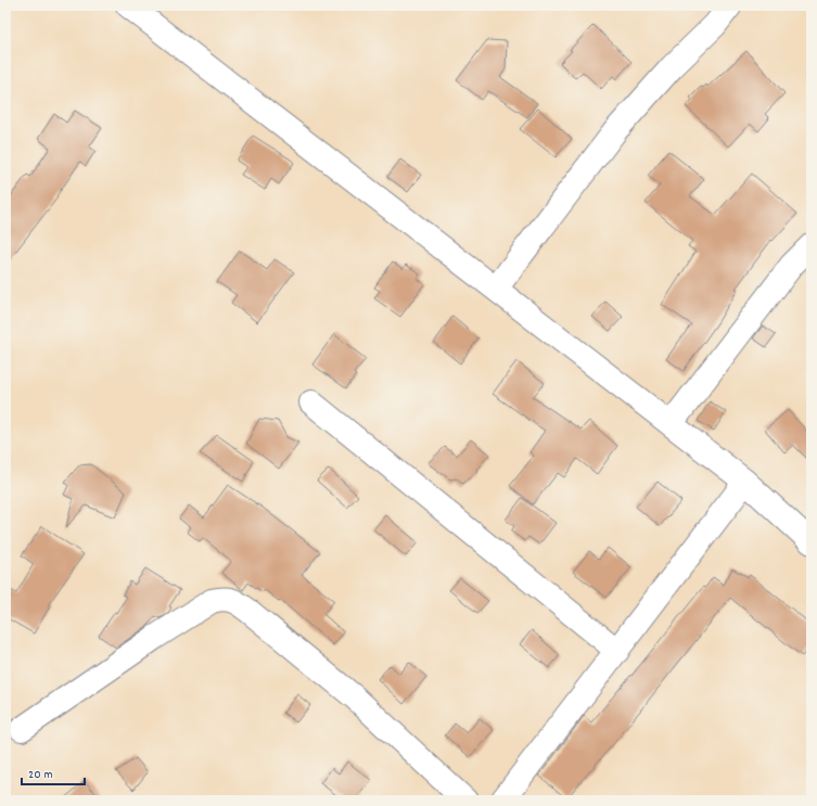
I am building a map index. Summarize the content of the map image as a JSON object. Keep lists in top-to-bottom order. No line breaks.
{"scale_bar":"20 m"}
